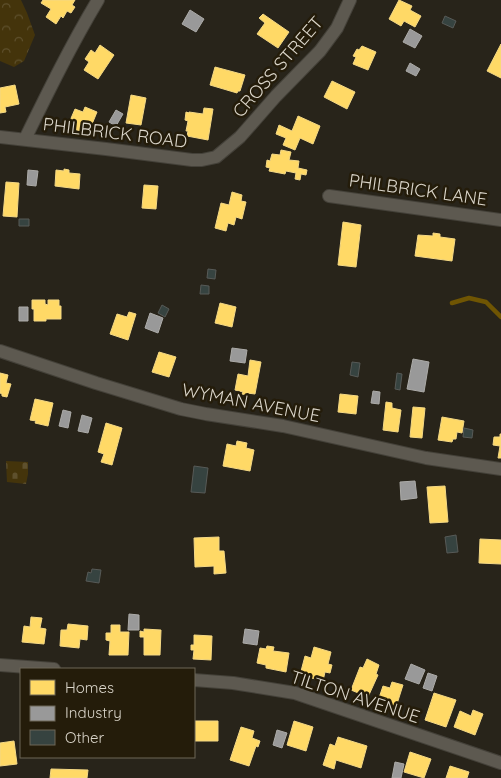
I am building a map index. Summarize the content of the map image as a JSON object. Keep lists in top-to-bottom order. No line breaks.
{"streets":{"street":["CROSS STREET","PHILBRICK ROAD","PHILBRICK LANE","WYMAN AVENUE","TILTON AVENUE"]},"crossings":[["CROSS STREET","PHILBRICK ROAD"]],"legend":["Homes","Industry","Other"]}
